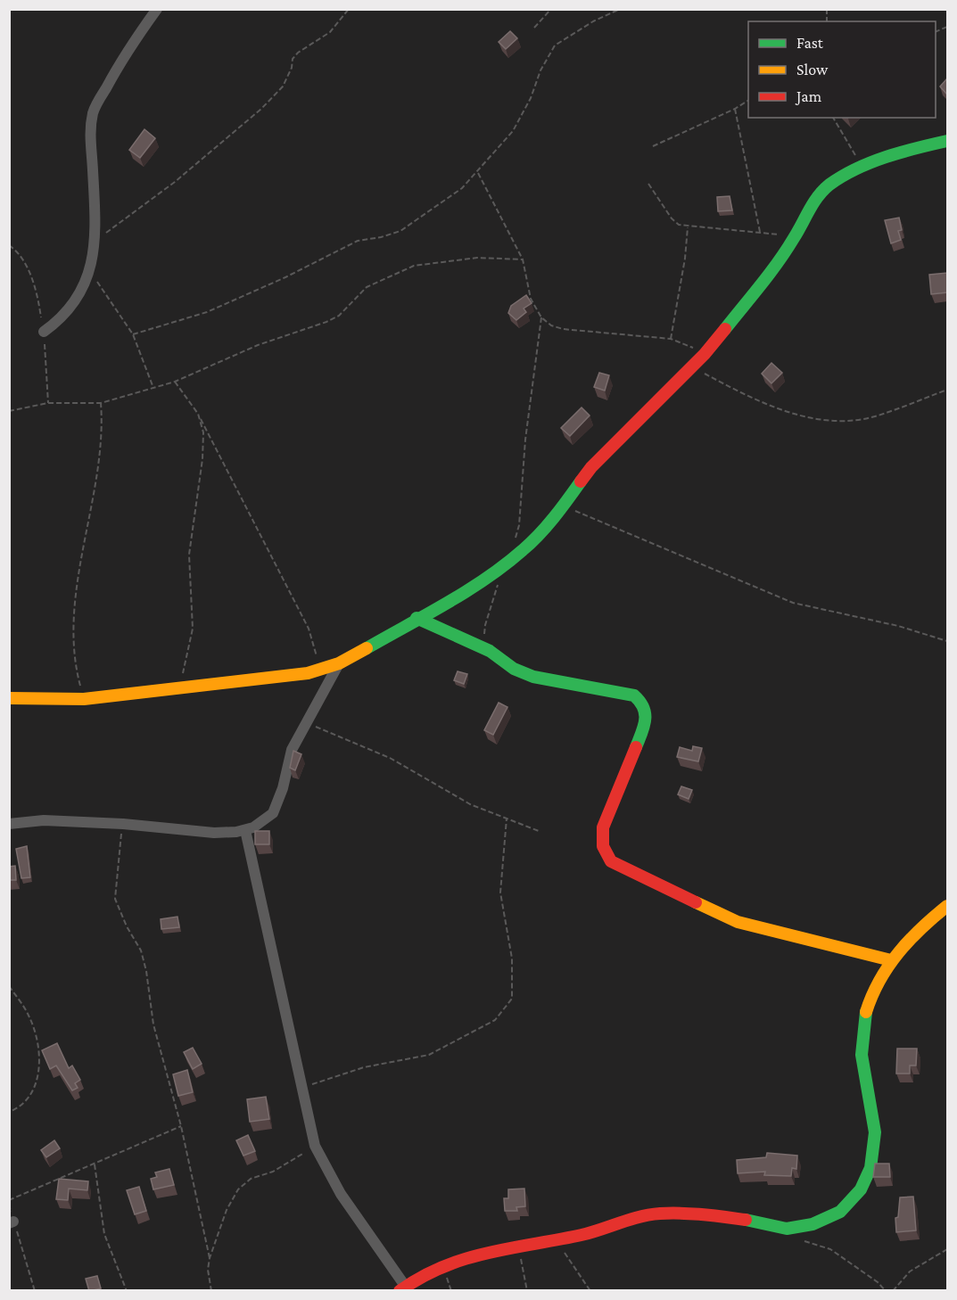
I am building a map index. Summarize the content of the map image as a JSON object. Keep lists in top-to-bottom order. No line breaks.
{"legend":["Fast","Slow","Jam"]}
